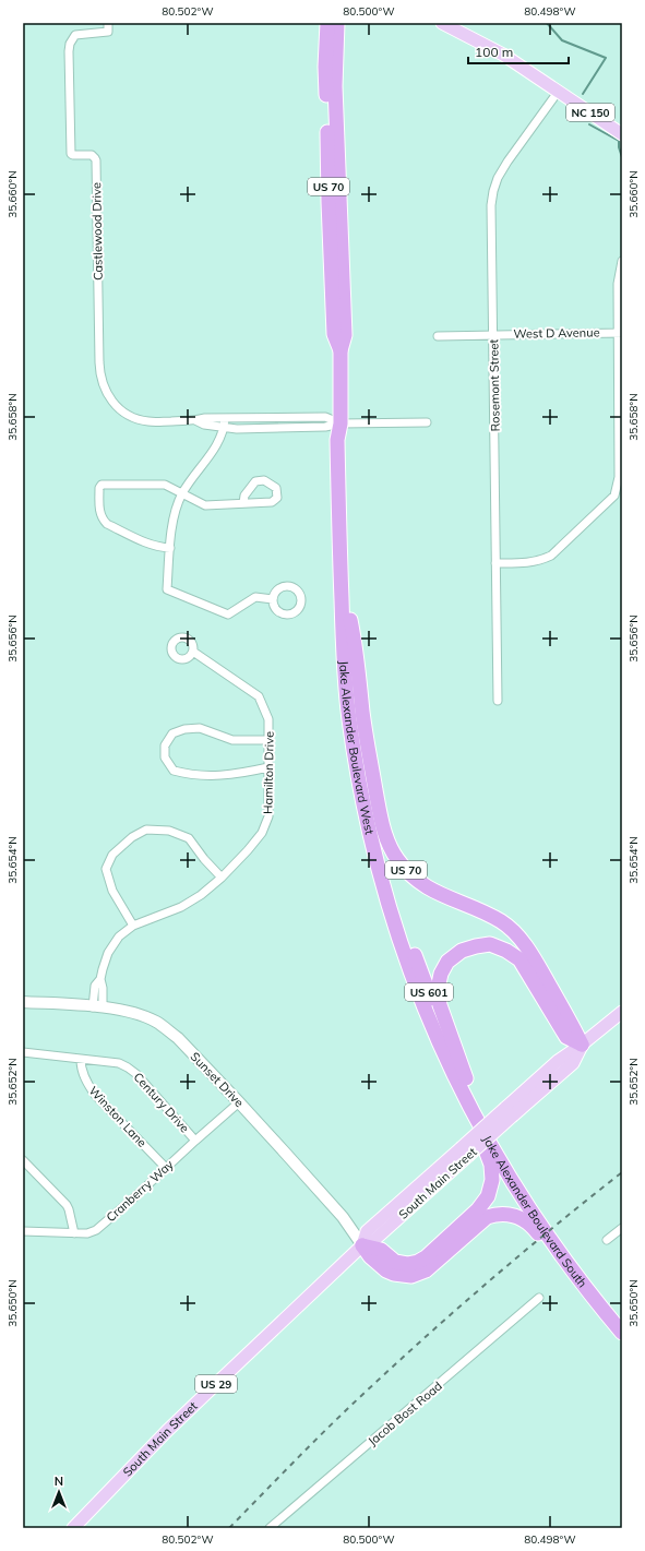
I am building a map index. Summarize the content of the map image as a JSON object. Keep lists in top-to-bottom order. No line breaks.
{"streets":{"highway":["US 70","Jake Alexander Boulevard West","US 601","Jake Alexander Boulevard South"],"main road":["NC 150","South Main Street","US 29"],"street":["Castlewood Drive","West D Avenue","Rosemont Street","Hamilton Drive","Sunset Drive","Century Drive","Winston Lane","Cranberry Way","Jacob Bost Road"]},"crossings":[["NC 150","Rosemont Street"],["US 70","Jake Alexander Boulevard West"],["US 70","Sunset Drive"],["US 70","South Main Street"],["US 70","Jake Alexander Boulevard South"],["Castlewood Drive","Jake Alexander Boulevard West"],["West D Avenue","Rosemont Street"],["Jake Alexander Boulevard West","Jake Alexander Boulevard South"],["Hamilton Drive","Sunset Drive"],["Sunset Drive","South Main Street"],["Sunset Drive","Cranberry Way"],["Century Drive","Winston Lane"],["Century Drive","Cranberry Way"],["Winston Lane","Cranberry Way"]],"scale_bar":"100 m","north":"top","coordinates":["80.502°W","80.500°W","80.498°W","35.660°N","35.658°N","35.656°N","35.654°N","35.652°N","35.650°N"]}
